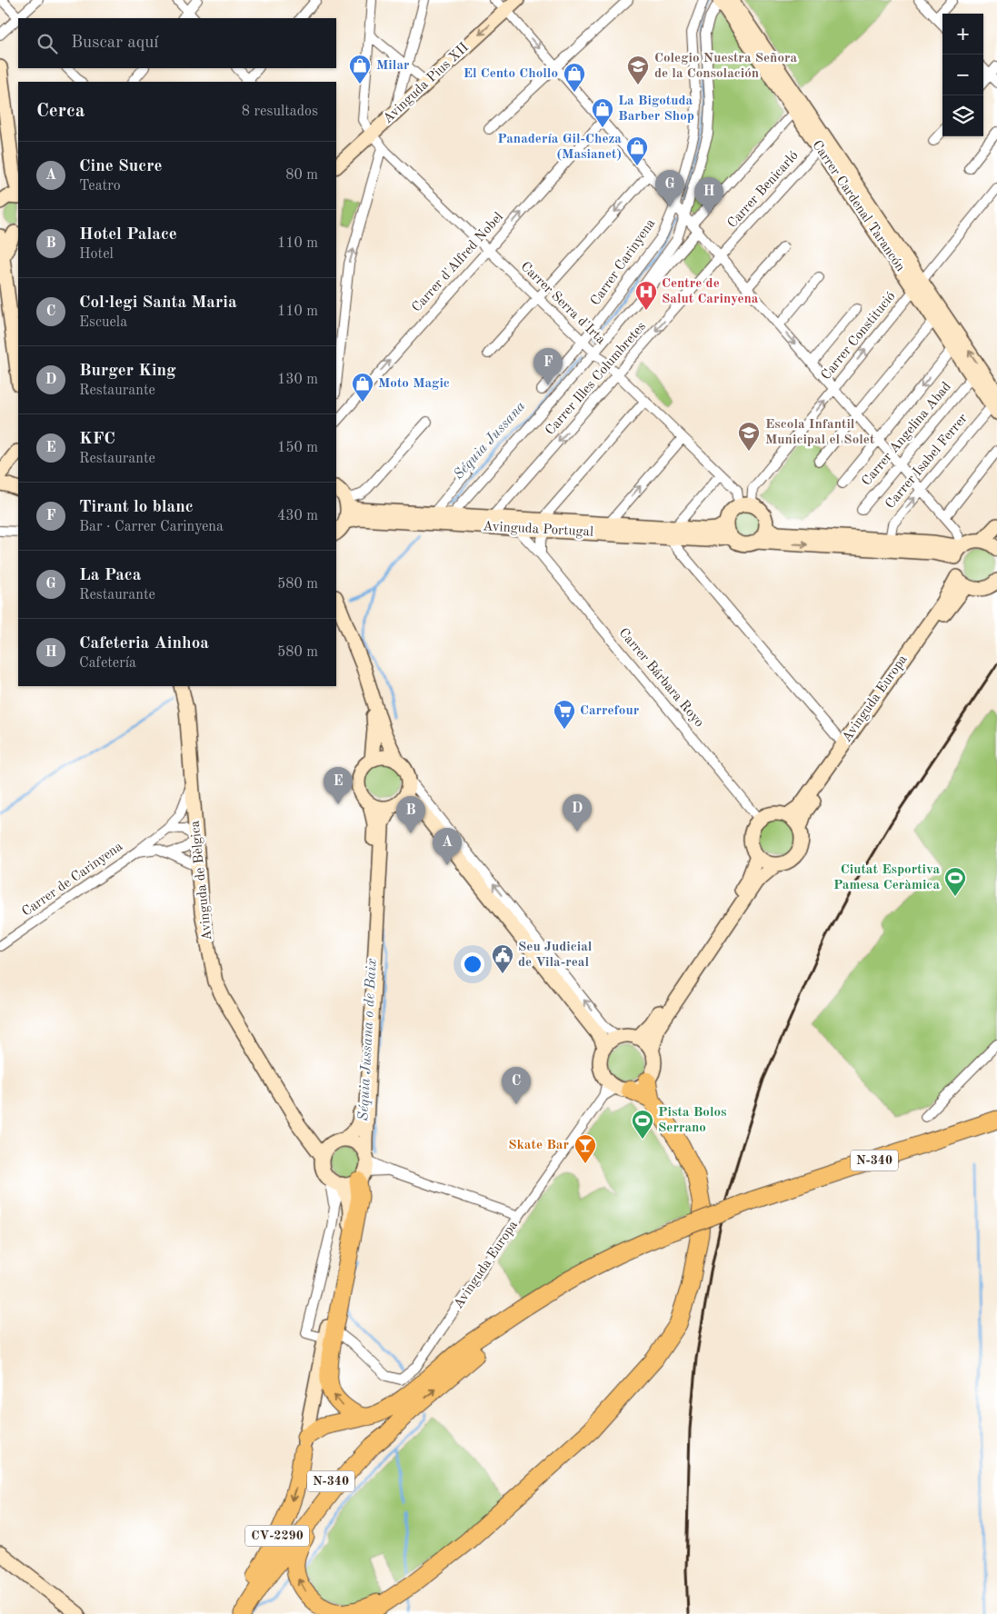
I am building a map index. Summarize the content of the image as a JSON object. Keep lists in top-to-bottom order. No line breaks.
{"streets":{"highway":["N-340","CV-2290"],"main road":["Avinguda Pius XII","Carrer Cardenal Tarancón","Avinguda Portugal","Avinguda Europa","Avinguda de Bèlgica"],"street":["Carrer Benicarló","Carrer d'Alfred Nobel","Carrer Carinyena","Carrer Serra d'Irta","Carrer Constitució","Carrer Illes Columbretes","Carrer Angelina Abad","Carrer Isabel Ferrer","Carrer Bárbara Royo","Carrer de Carinyena"]},"crossings":[["Avinguda Pius XII","Carrer Serra d'Irta"],["Carrer Benicarló","Carrer Cardenal Tarancón"],["Carrer Benicarló","Carrer Illes Columbretes"],["Carrer Cardenal Tarancón","Carrer Constitució"],["Carrer Cardenal Tarancón","Carrer Angelina Abad"],["Carrer Cardenal Tarancón","Carrer Isabel Ferrer"],["Carrer d'Alfred Nobel","Carrer Serra d'Irta"],["Carrer Carinyena","Carrer Serra d'Irta"],["Carrer Serra d'Irta","Carrer Illes Columbretes"],["Carrer Illes Columbretes","Avinguda Portugal"],["Avinguda Portugal","Carrer Bárbara Royo"],["Carrer Bárbara Royo","Avinguda Europa"],["Avinguda Europa","CV-2290"],["Carrer de Carinyena","Avinguda de Bèlgica"]],"one_way":["Avinguda Pius XII"],"water":["Séquia Jussana","Séquia Jussana o de Baix"],"places":{"shop":["Milar","El Cento Chollo","La Bigotuda Barber Shop","Panadería Gil-Cheza (Masianet)","Moto Magic"],"school or university":["Colegio Nuestra Señora de la Consolación","Escola Infantil Municipal el Solet"],"hospital":["Centre de Salut Carinyena"],"supermarket":["Carrefour"],"sports":["Ciutat Esportiva Pamesa Ceràmica","Pista Bolos Serrano"],"public building":["Seu Judicial de Vila-real"],"bar":["Skate Bar"]},"page":{"map_buttons":["+","−"],"search":"Buscar aquí","heading":["Cerca","8 resultados"],"list":[{"mark":"A","name":"Cine Sucre","note":"Teatro","value":"80 m"},{"mark":"B","name":"Hotel Palace","note":"Hotel","value":"110 m"},{"mark":"C","name":"Col·legi Santa Maria","note":"Escuela","value":"110 m"},{"mark":"D","name":"Burger King","note":"Restaurante","value":"130 m"},{"mark":"E","name":"KFC","note":"Restaurante","value":"150 m"},{"mark":"F","name":"Tirant lo blanc","note":"Bar · Carrer Carinyena","value":"430 m"},{"mark":"G","name":"La Paca","note":"Restaurante","value":"580 m"},{"mark":"H","name":"Cafeteria Ainhoa","note":"Cafetería","value":"580 m"}],"pins":["G","H","F","E","D","B","A","C"]}}
